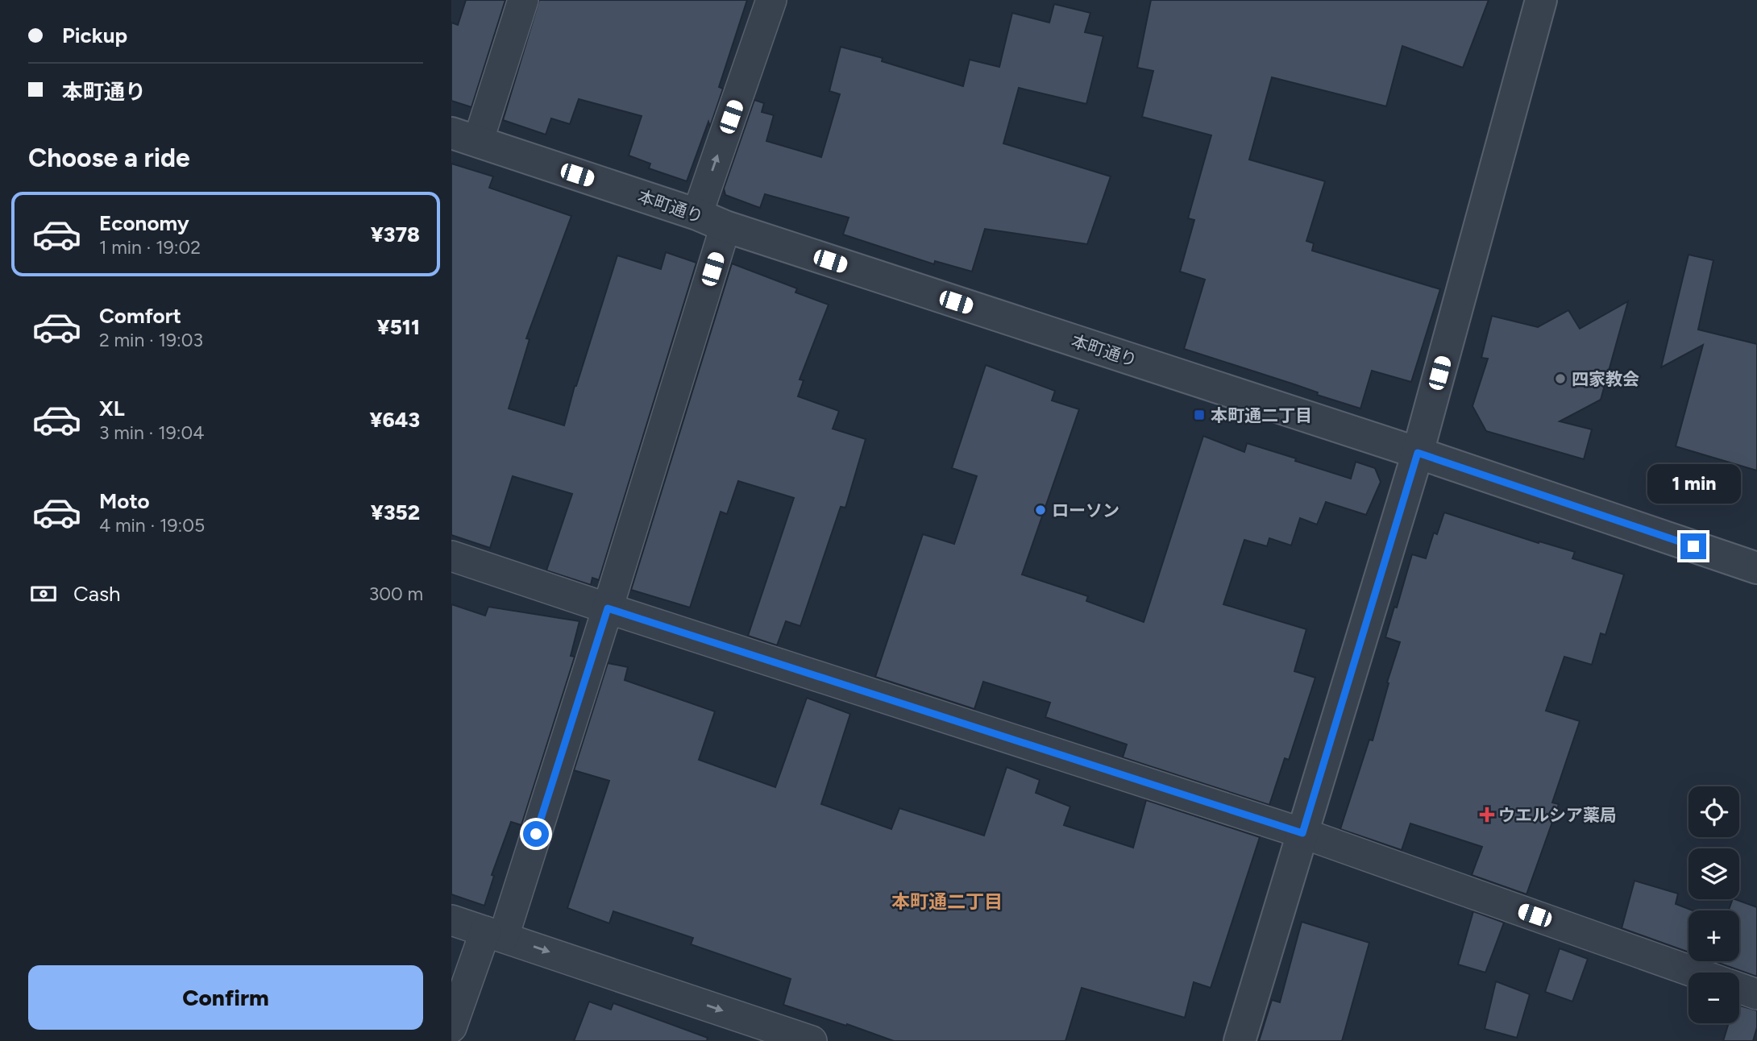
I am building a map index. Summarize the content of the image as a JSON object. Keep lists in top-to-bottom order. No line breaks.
{"streets":{"street":["本町通り"]},"districts":["本町通二丁目"],"places":{"other":["四家教会","ローソン"],"transit":["本町通二丁目"],"health":["ウエルシア薬局"]},"page":{"banner":["Pickup","本町通り"],"heading":"Choose a ride","list":[{"name":"Economy","note":"1 min · 19:02","value":"¥378"},{"name":"Comfort","note":"2 min · 19:03","value":"¥511"},{"name":"XL","note":"3 min · 19:04","value":"¥643"},{"name":"Moto","note":"4 min · 19:05","value":"¥352"}],"bubble":"1 min","pay":["Cash","300 m"],"map_buttons":["+","−"],"buttons":"Confirm"}}
